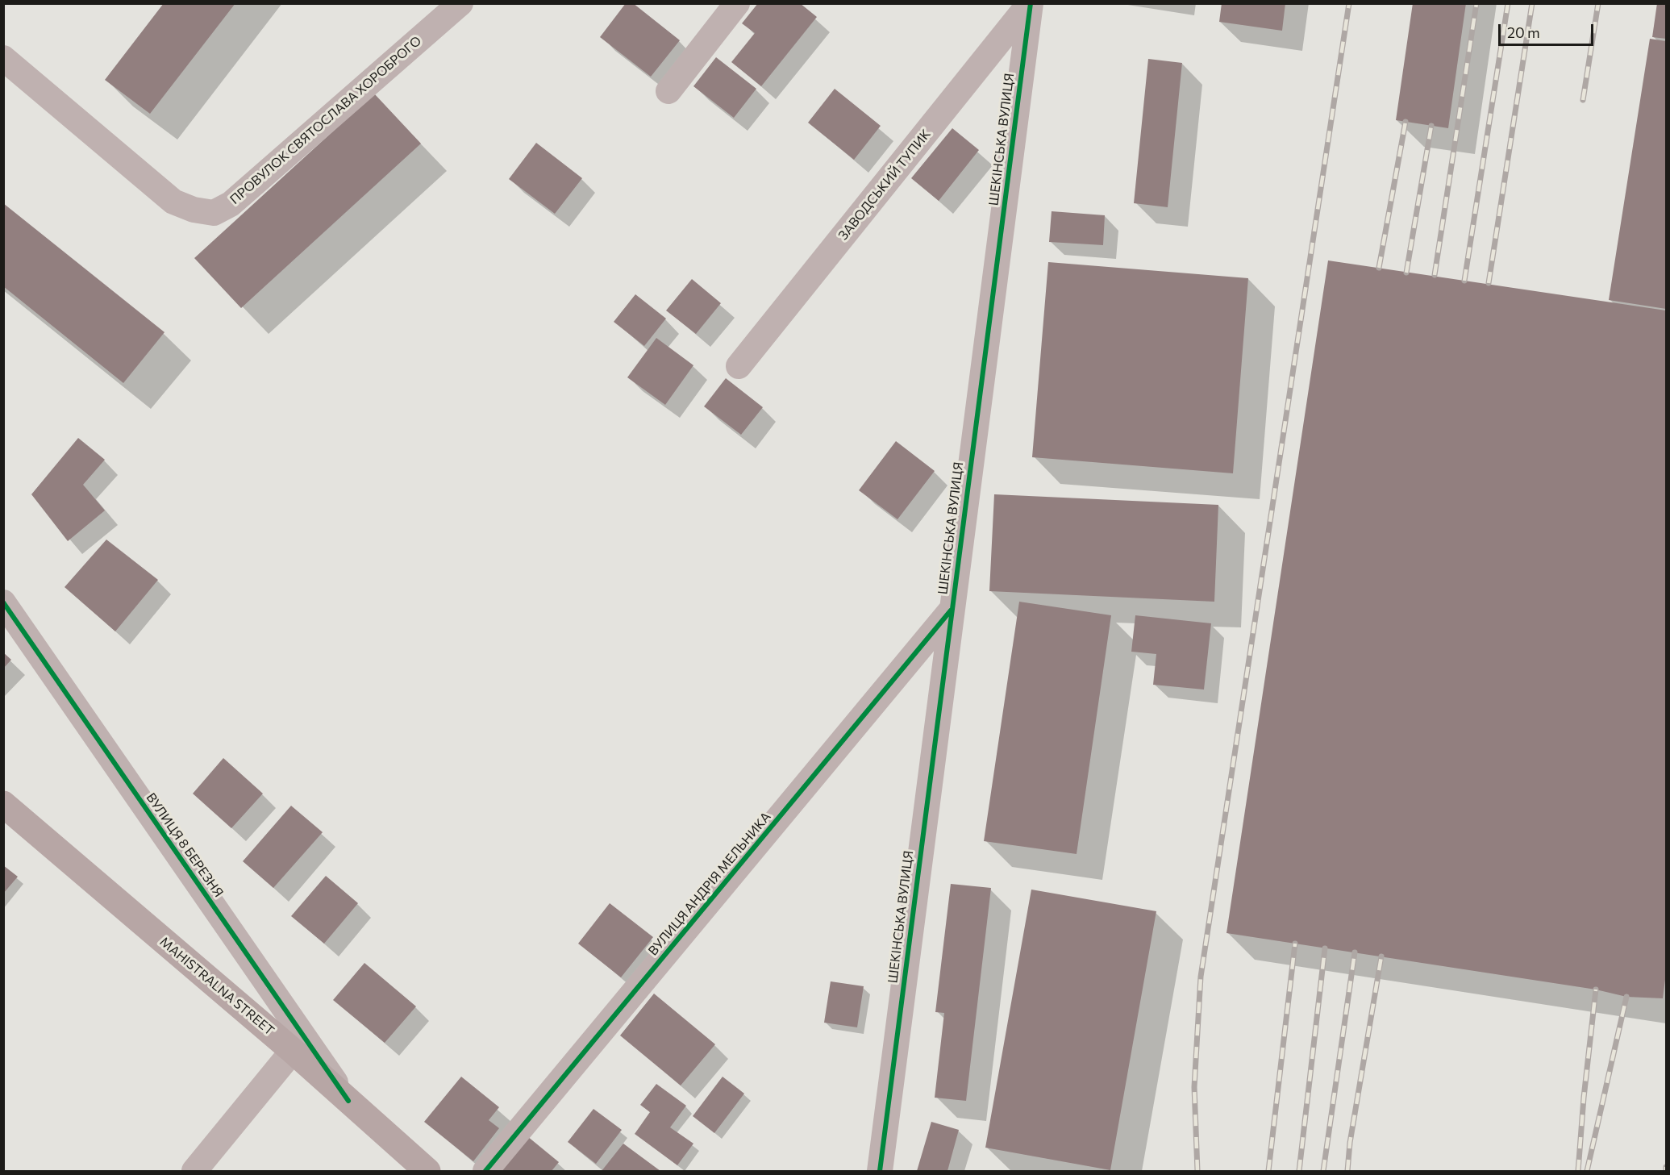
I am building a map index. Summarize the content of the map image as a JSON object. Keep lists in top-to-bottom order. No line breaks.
{"streets":{"main road":["MAHISTRALNA STREET"],"street":["ПРОВУЛОК СВЯТОСЛАВА ХОРОБРОГО","ШЕКІНСЬКА ВУЛИЦЯ","ЗАВОДСЬКИЙ ТУПИК","ВУЛИЦЯ 8 БЕРЕЗНЯ","ВУЛИЦЯ АНДРІЯ МЕЛЬНИКА"]},"crossings":[["ШЕКІНСЬКА ВУЛИЦЯ","ЗАВОДСЬКИЙ ТУПИК"],["ШЕКІНСЬКА ВУЛИЦЯ","ВУЛИЦЯ АНДРІЯ МЕЛЬНИКА"],["ВУЛИЦЯ 8 БЕРЕЗНЯ","MAHISTRALNA STREET"]],"scale_bar":"20 m"}
